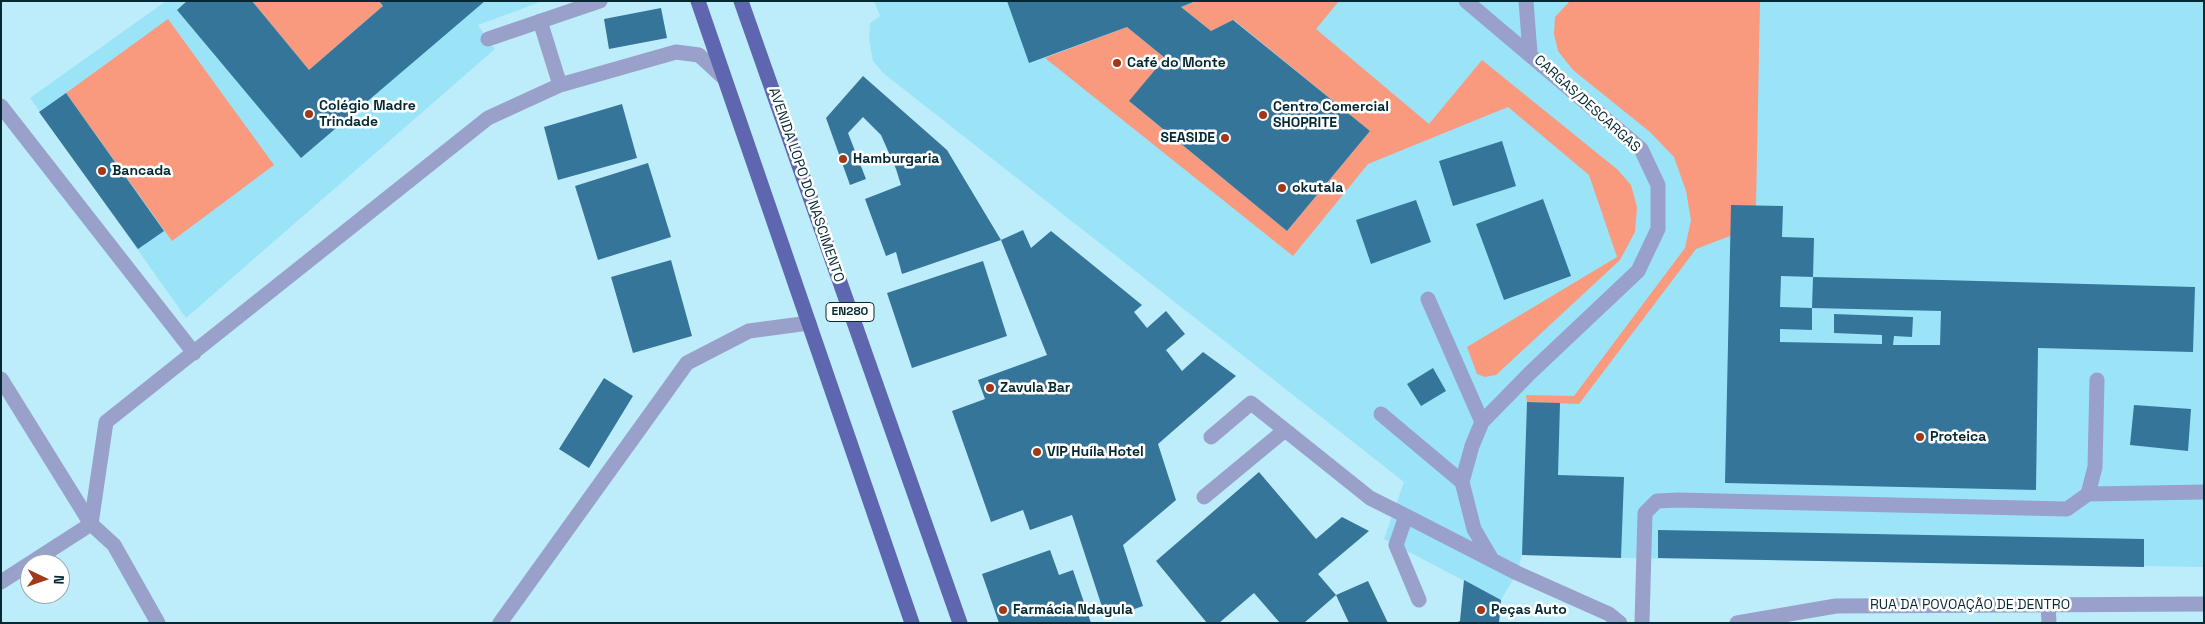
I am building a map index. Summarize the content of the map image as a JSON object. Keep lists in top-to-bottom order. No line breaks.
{"streets":{"main road":["AVENIDA LOPO DO NASCIMENTO","EN280"],"street":["CARGAS/DESCARGAS","RUA DA POVOAÇÃO DE DENTRO"]},"places":["Café do Monte","Colégio Madre Trindade","Centro Comercial SHOPRITE","SEASIDE","Hamburgaria","Bancada","okutala","Zavula Bar","Proteica","VIP Huíla Hotel","Farmácia Ndayula","Peças Auto"],"north":"right"}
